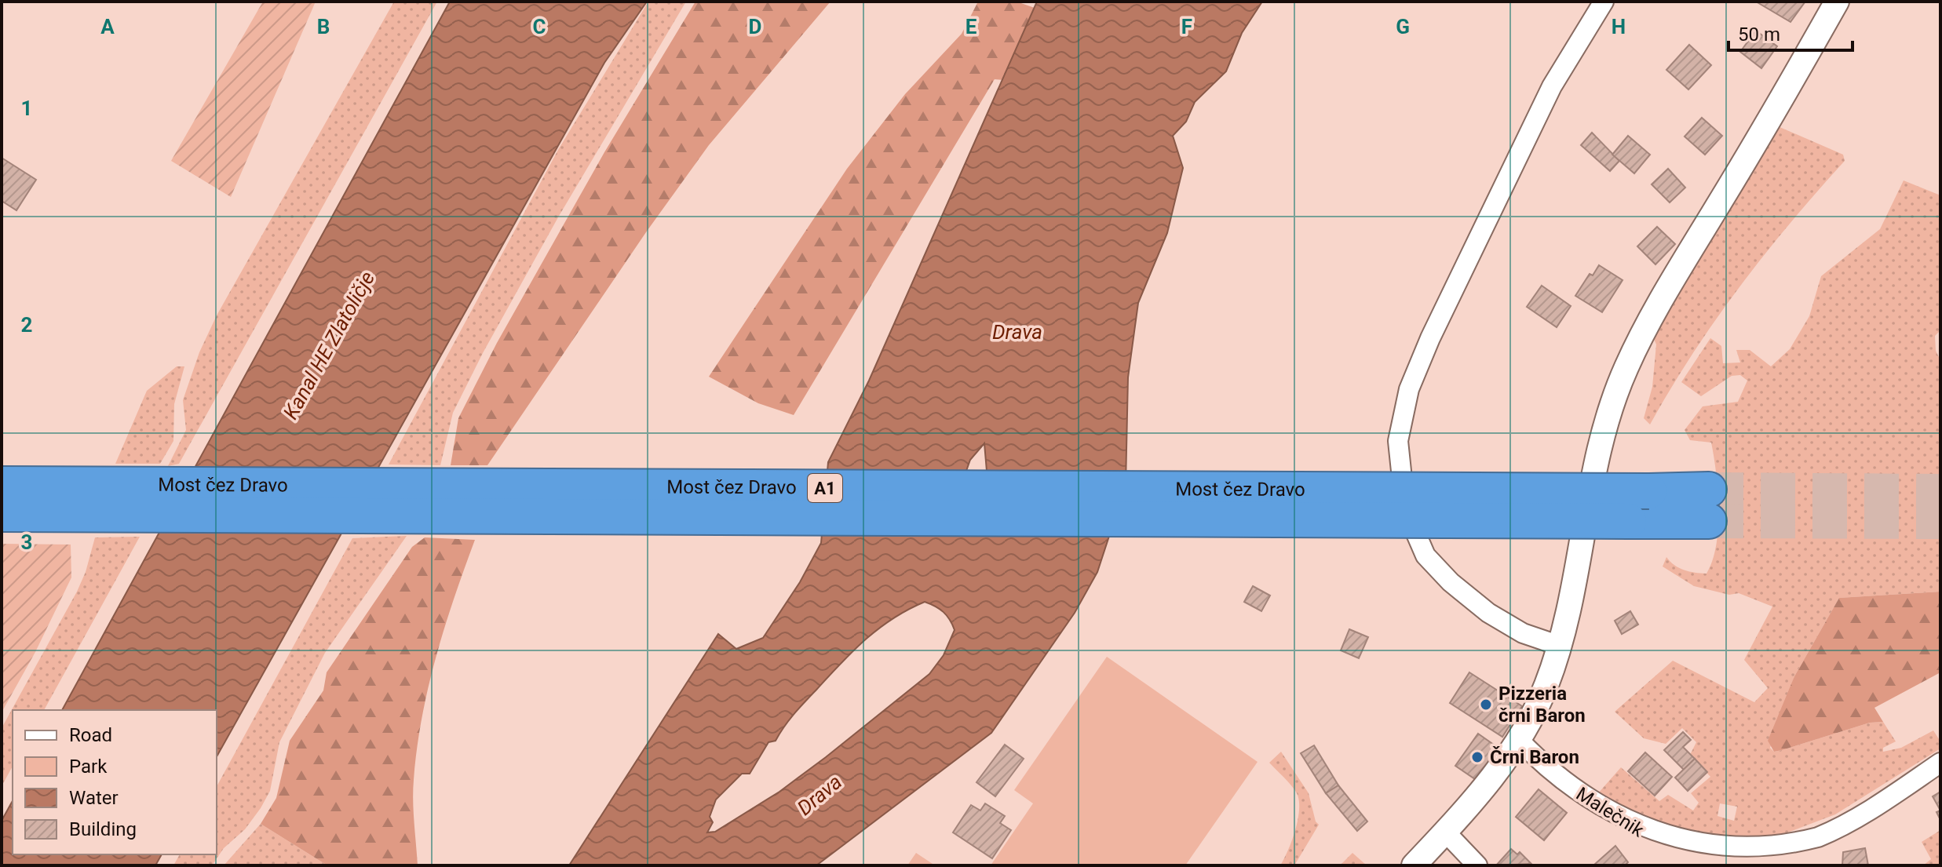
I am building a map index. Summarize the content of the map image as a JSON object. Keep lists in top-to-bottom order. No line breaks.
{"streets":{"highway":["Most čez Dravo","A1"],"street":["Malečnik"]},"water":["Drava","Kanal HE Zlatoličje"],"places":["Pizzeria črni Baron","Črni Baron"],"legend":["Road","Park","Water","Building"],"scale_bar":"50 m","grid":{"columns":["A","B","C","D","E","F","G","H"],"rows":["1","2","3"]}}
